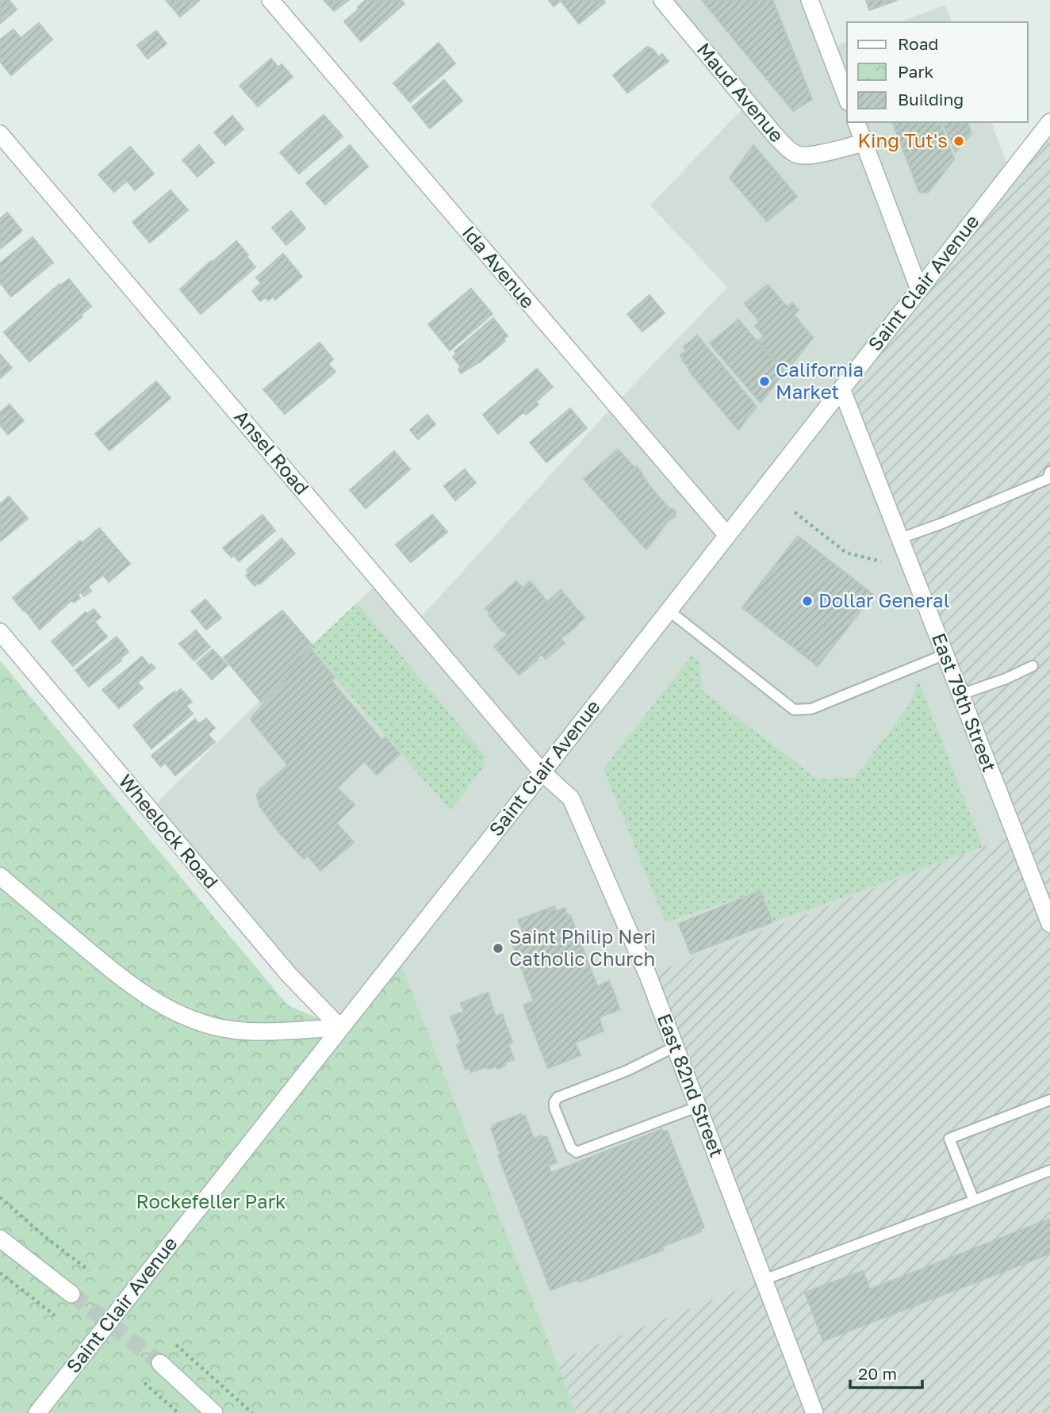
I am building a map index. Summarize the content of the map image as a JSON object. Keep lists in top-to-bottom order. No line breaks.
{"streets":{"street":["Maud Avenue","Ida Avenue","Saint Clair Avenue","Ansel Road","East 79th Street","Wheelock Road","East 82nd Street"]},"crossings":[["Ida Avenue","Saint Clair Avenue"],["Saint Clair Avenue","Ansel Road"],["Saint Clair Avenue","East 79th Street"],["Saint Clair Avenue","Wheelock Road"],["Saint Clair Avenue","East 82nd Street"],["Ansel Road","East 82nd Street"]],"parks":["Rockefeller Park"],"places":["King Tut's","California Market","Dollar General","Saint Philip Neri Catholic Church"],"legend":["Road","Park","Building"],"scale_bar":"20 m"}
